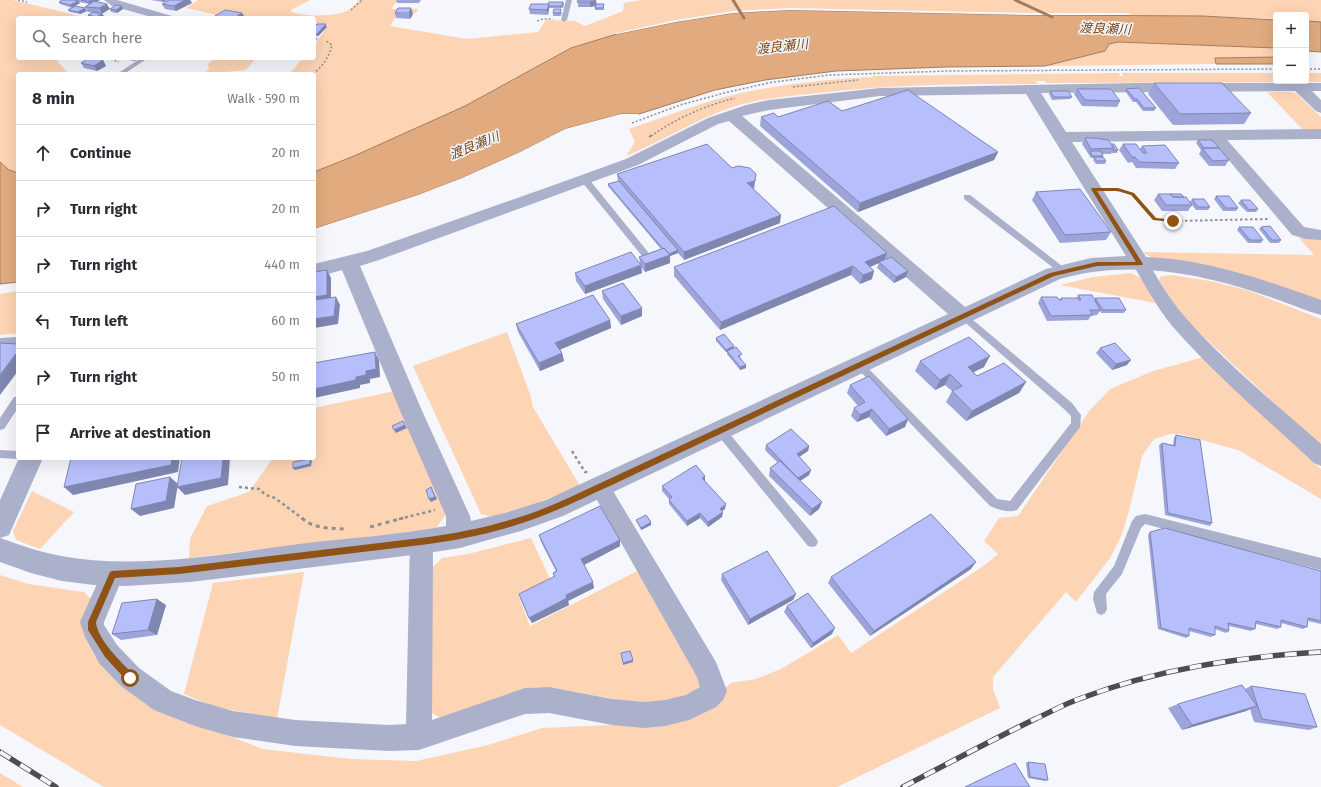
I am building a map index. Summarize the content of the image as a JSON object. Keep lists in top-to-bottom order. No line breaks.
{"water":["渡良瀬川"],"page":{"map_buttons":["+","−"],"search":"Search here","heading":["8 min","Walk · 590 m"],"list":[["Continue","20 m"],["Turn right","20 m"],["Turn right","440 m"],["Turn left","60 m"],["Turn right","50 m"],"Arrive at destination"]}}
